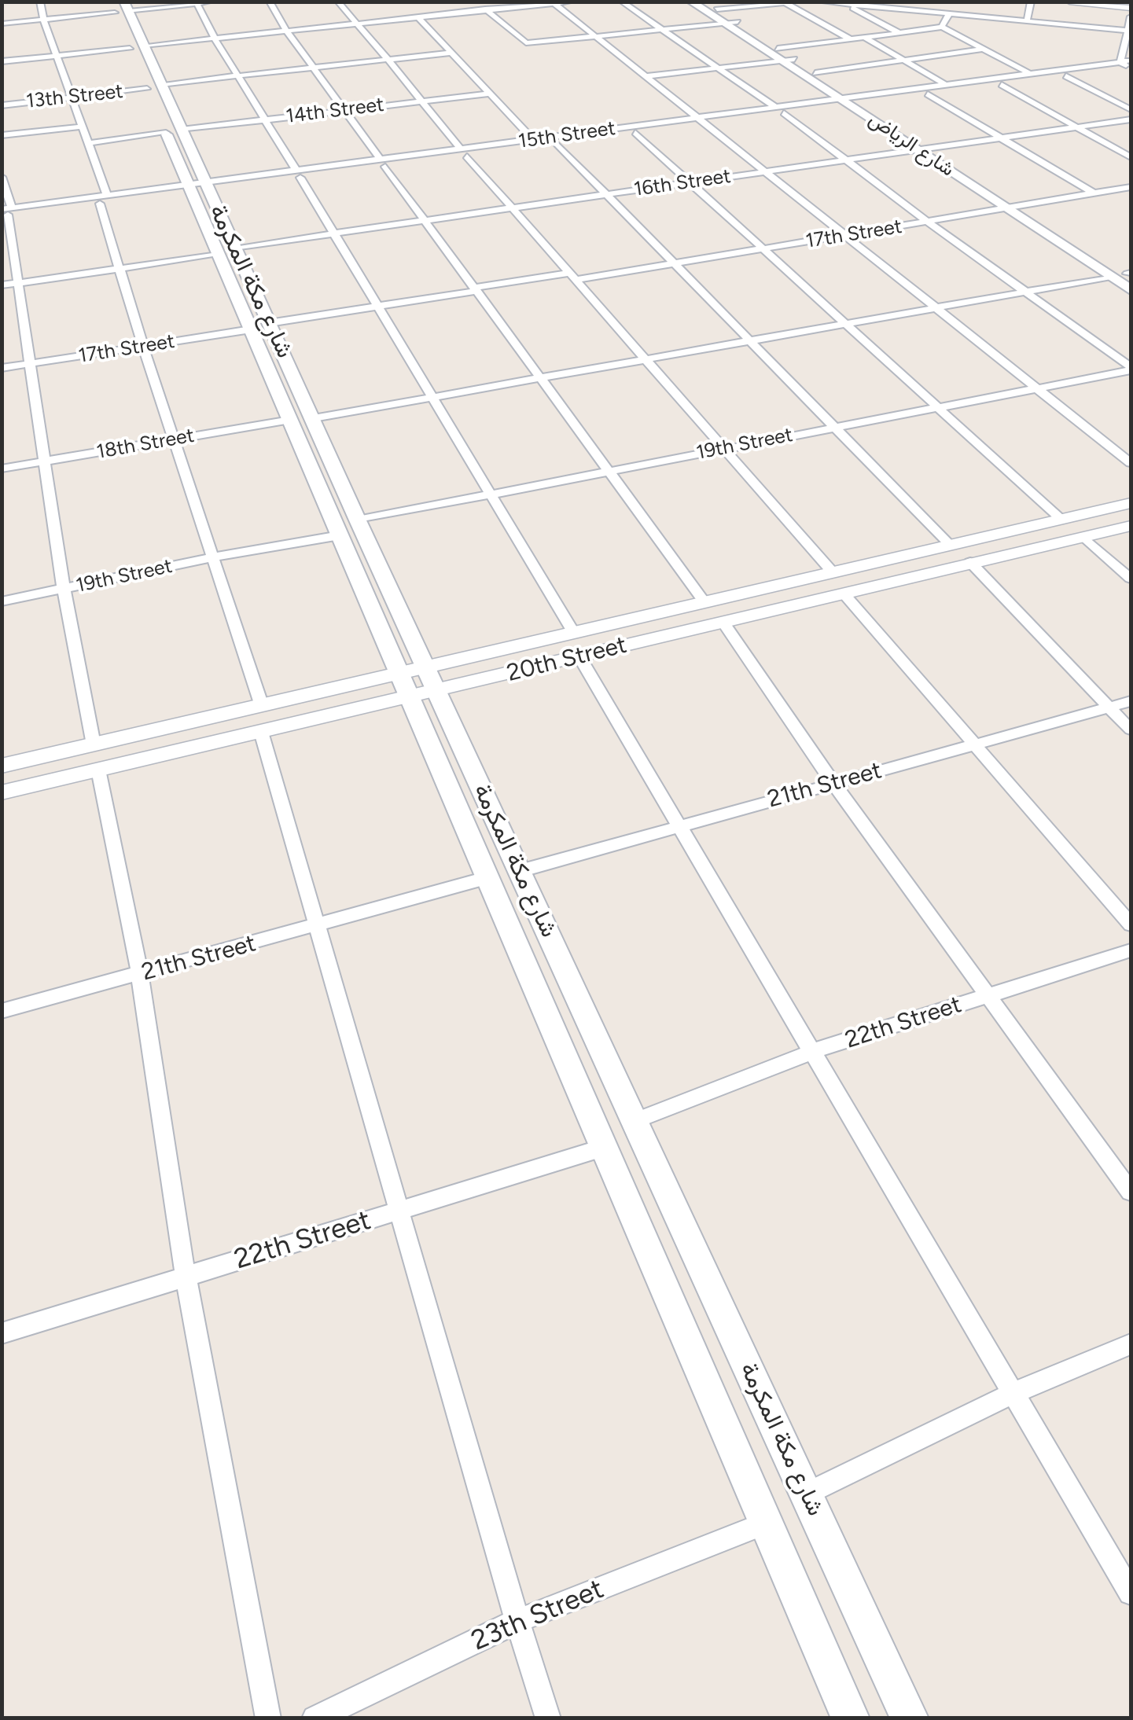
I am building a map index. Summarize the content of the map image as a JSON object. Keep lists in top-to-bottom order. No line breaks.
{"streets":{"main road":["شارع الرياض","شارع مكة المكرمة"],"street":["13th Street","14th Street","15th Street","16th Street","17th Street","18th Street","19th Street","20th Street","21th Street","22th Street","23th Street"]},"crossings":[["13th Street","شارع مكة المكرمة"],["14th Street","شارع مكة المكرمة"],["15th Street","شارع الرياض"],["15th Street","شارع مكة المكرمة"],["شارع الرياض","16th Street"],["شارع الرياض","17th Street"],["شارع الرياض","18th Street"],["16th Street","شارع مكة المكرمة"],["17th Street","شارع مكة المكرمة"],["شارع مكة المكرمة","18th Street"],["شارع مكة المكرمة","19th Street"],["شارع مكة المكرمة","20th Street"],["شارع مكة المكرمة","21th Street"],["شارع مكة المكرمة","22th Street"],["شارع مكة المكرمة","23th Street"]]}
